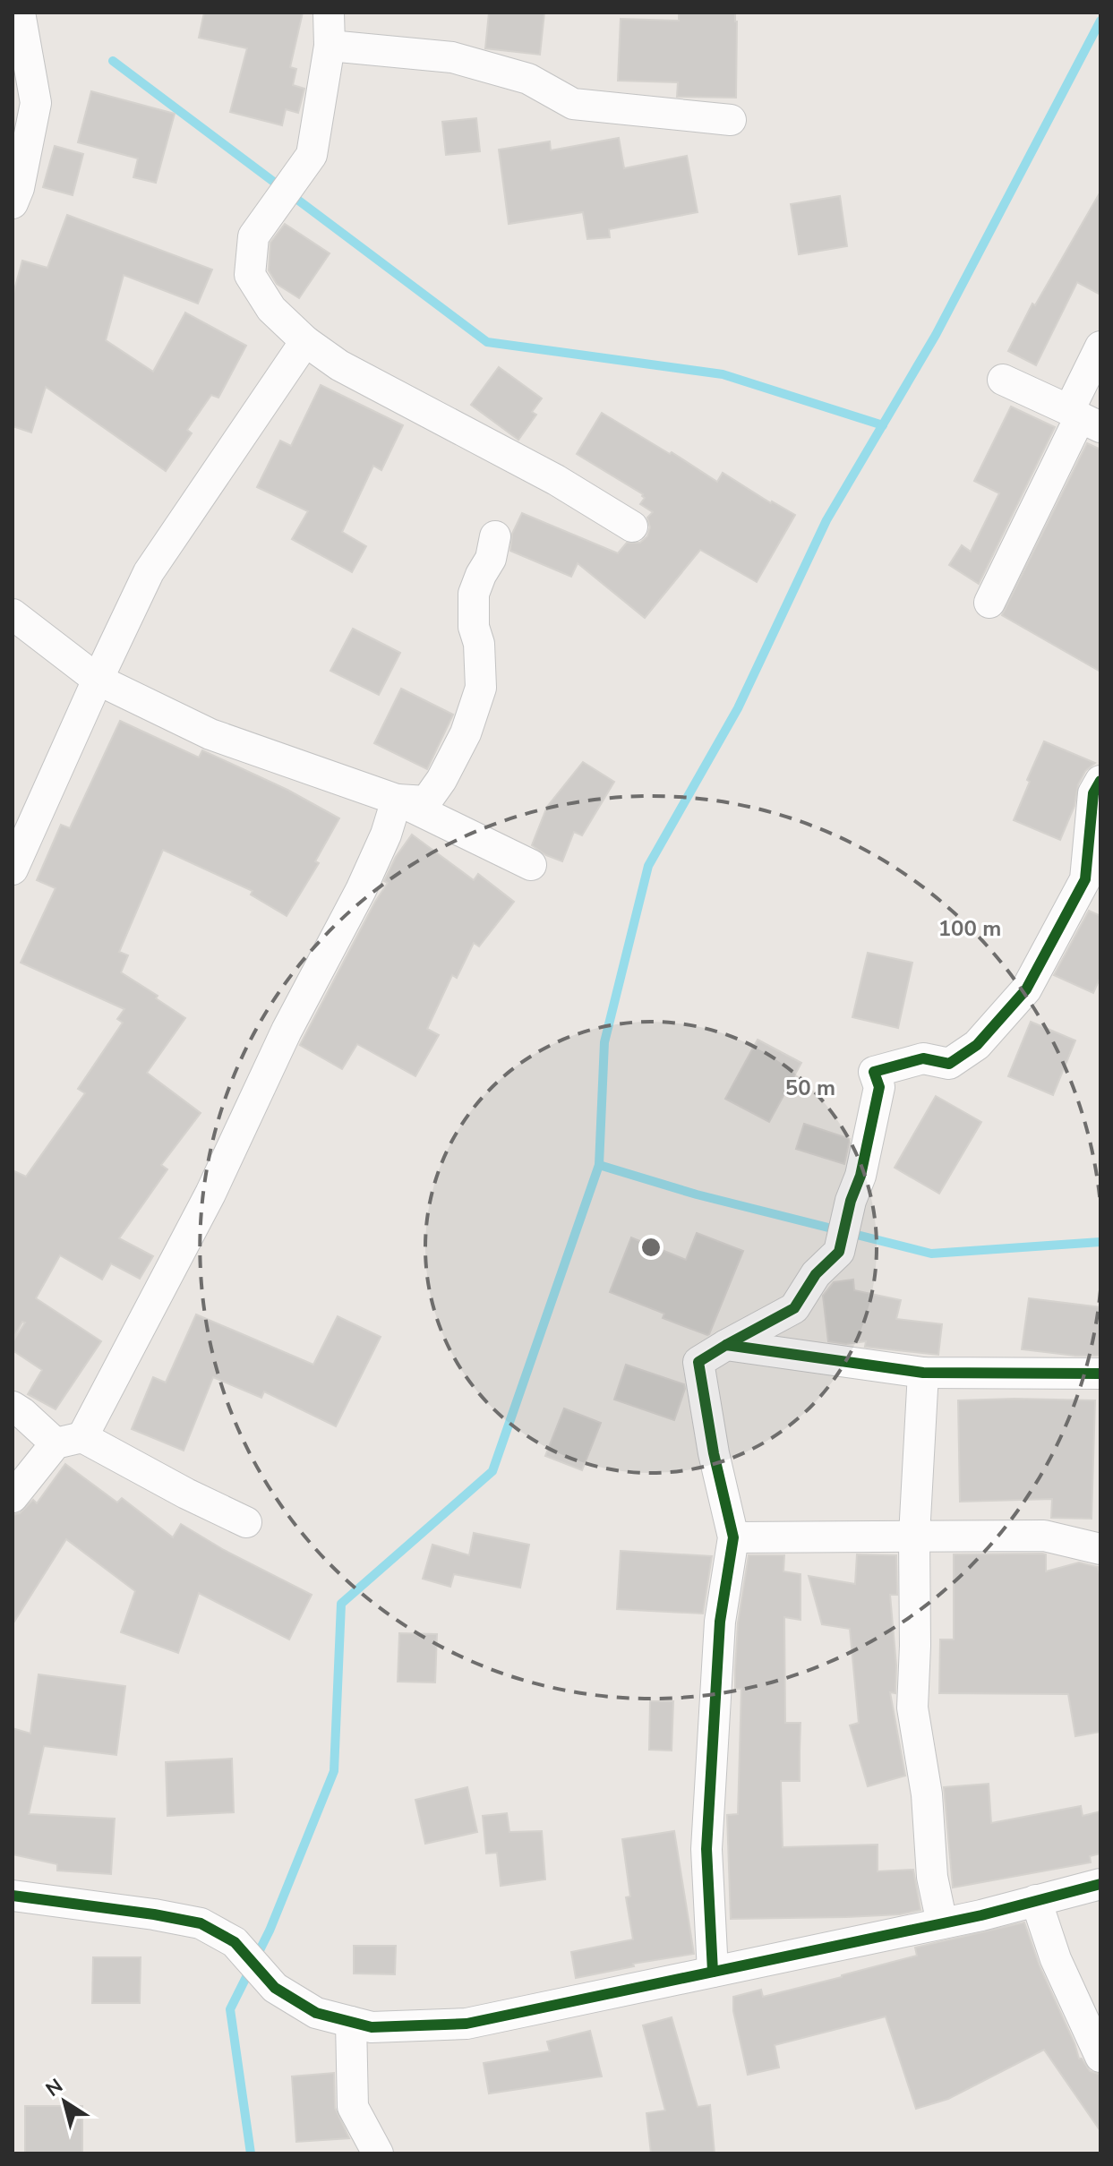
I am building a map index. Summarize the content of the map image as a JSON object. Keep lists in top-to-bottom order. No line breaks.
{"north":"top left","rings":["100 m","50 m"]}
